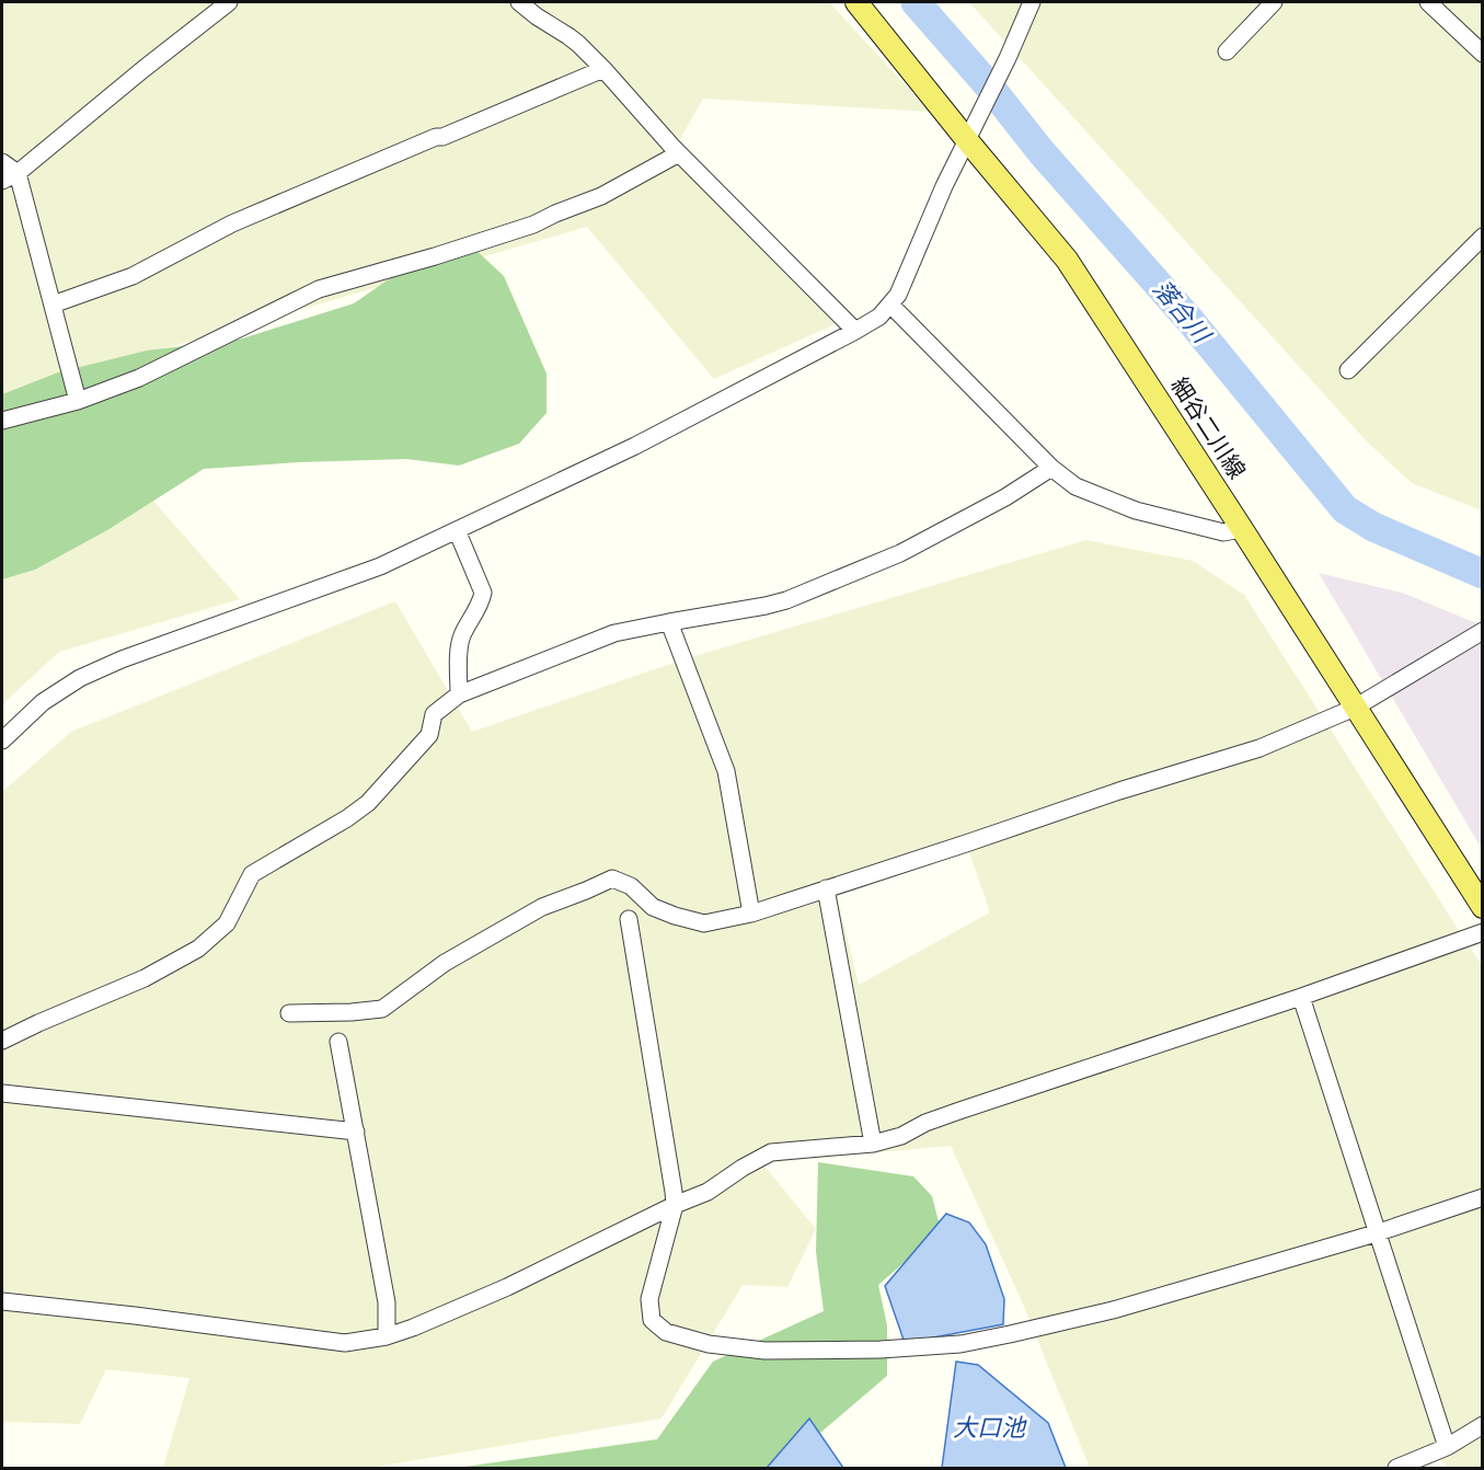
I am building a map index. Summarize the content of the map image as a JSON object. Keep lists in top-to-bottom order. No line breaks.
{"streets":{"main road":["細谷二川線"]},"water":["落合川","大口池"]}
